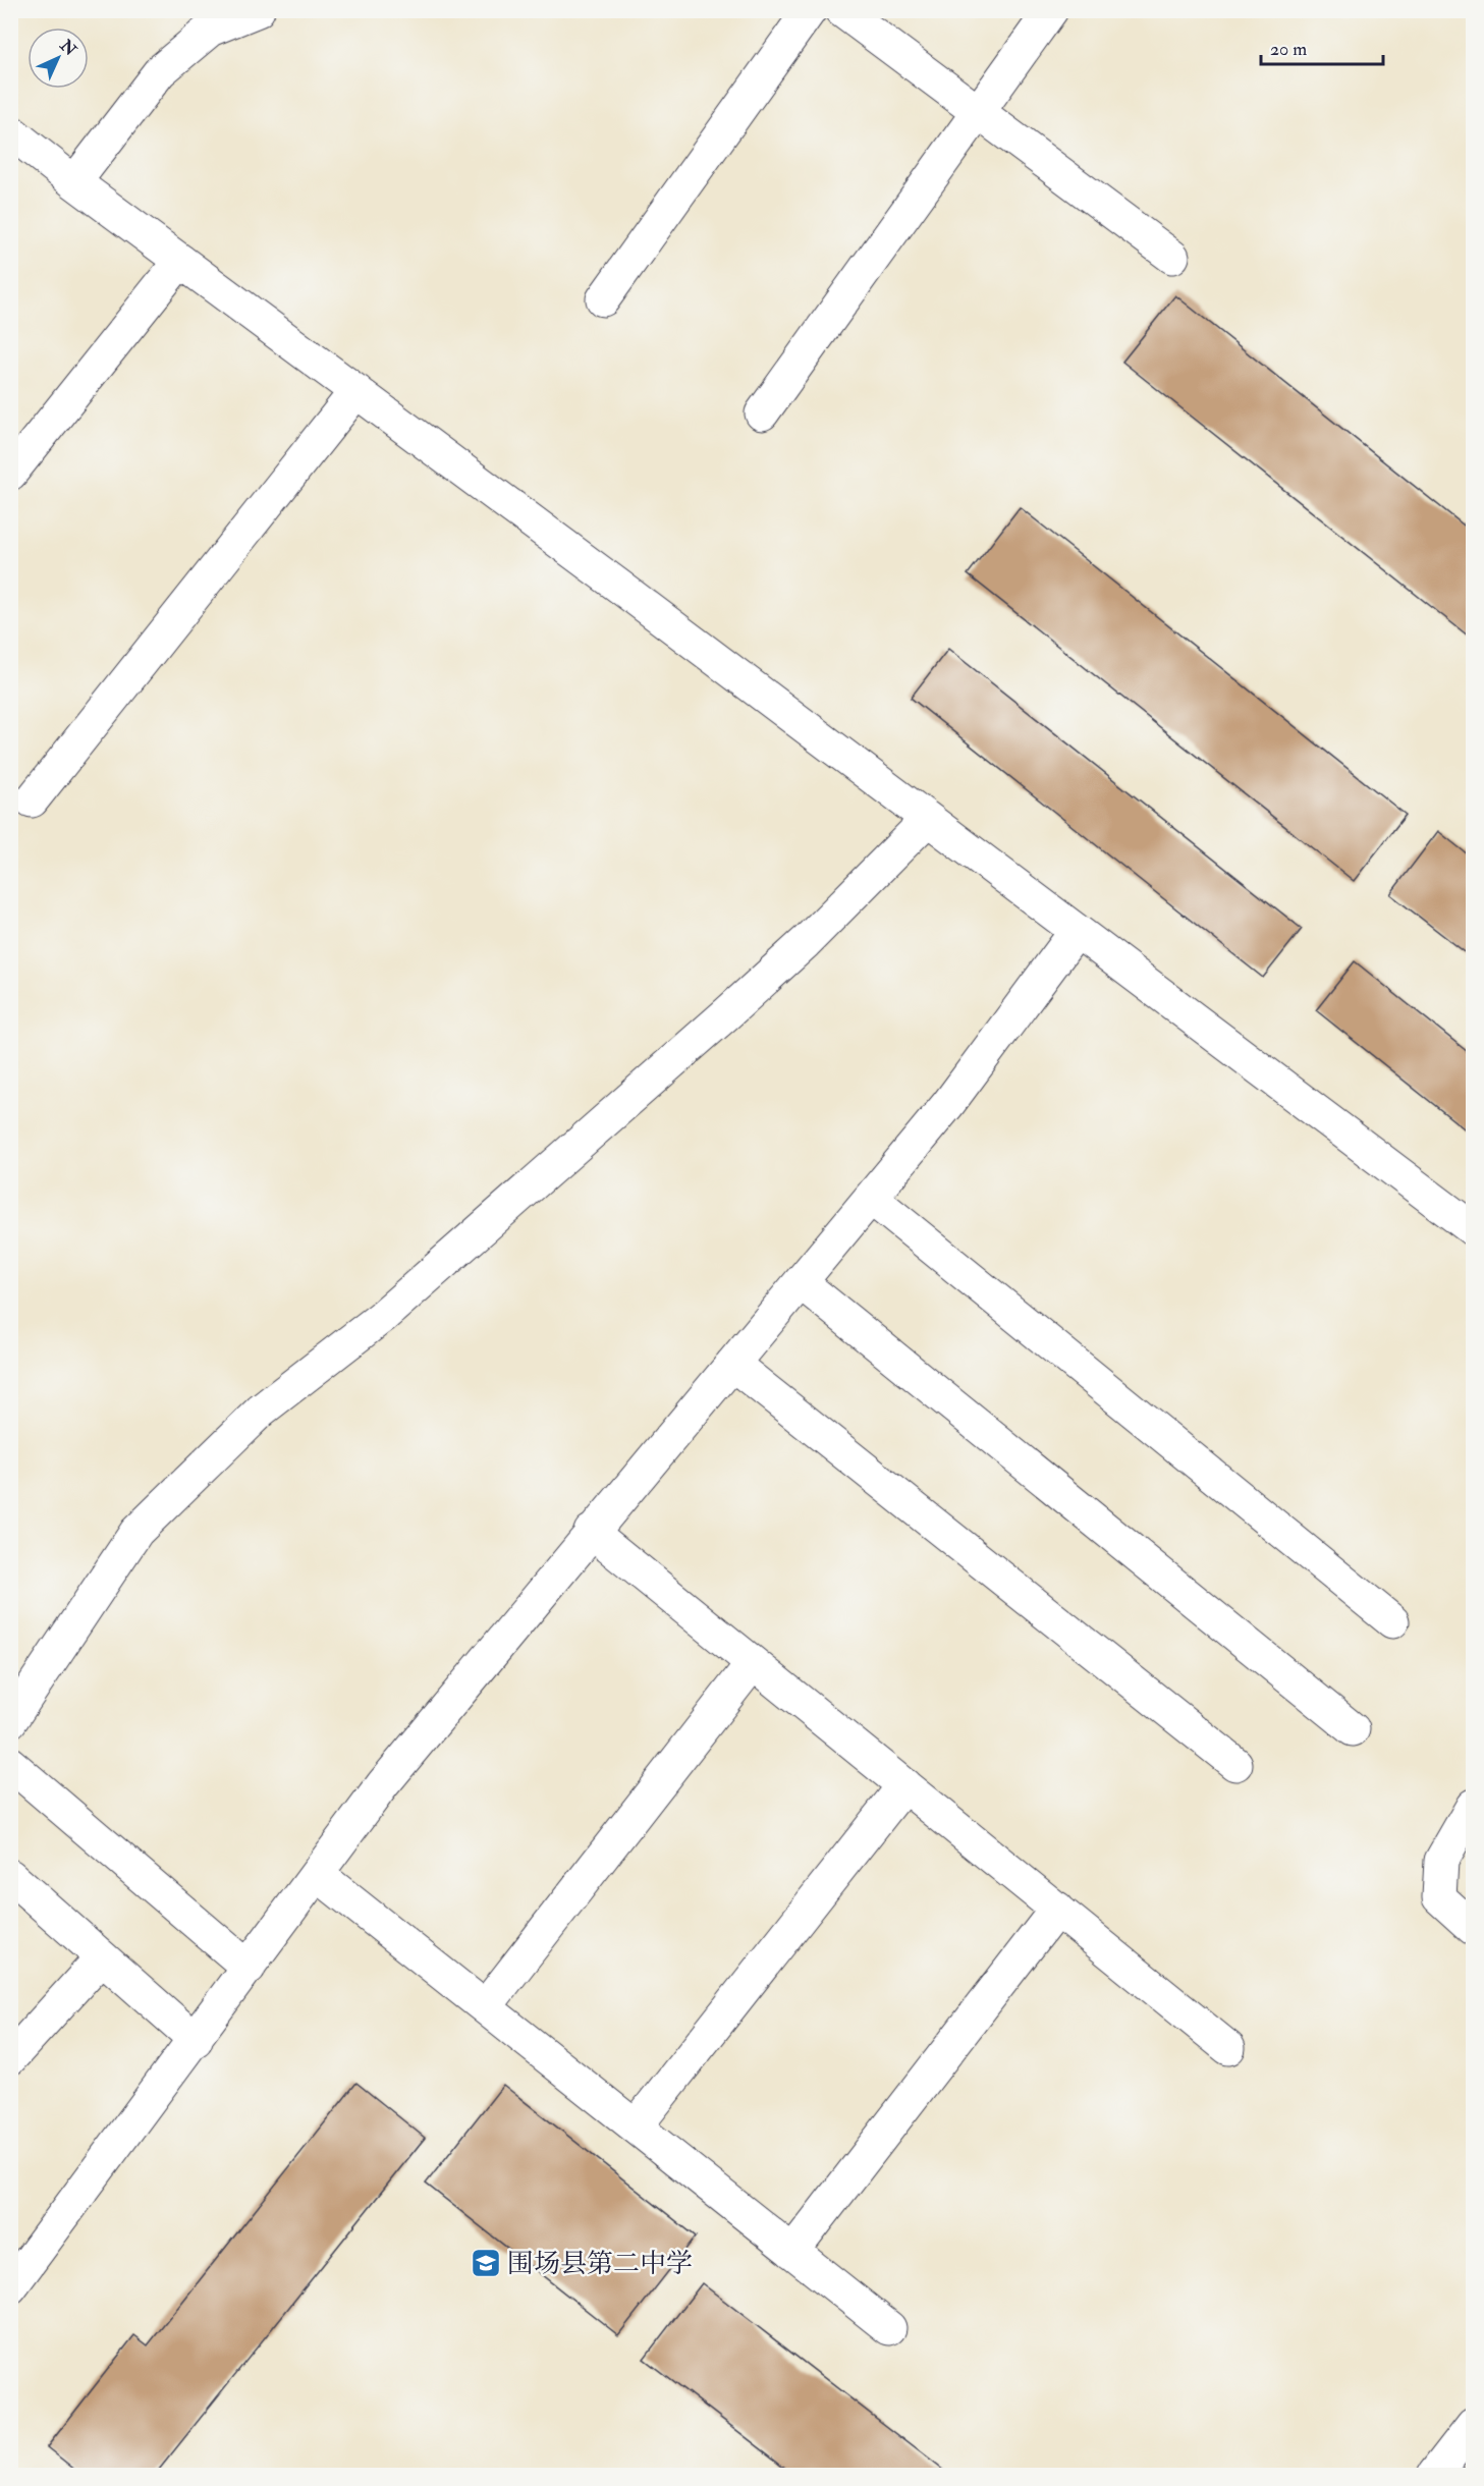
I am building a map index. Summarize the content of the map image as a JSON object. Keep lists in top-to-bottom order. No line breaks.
{"places":{"school or university":["围场县第二中学"]},"scale_bar":"20 m","north":"top right"}
